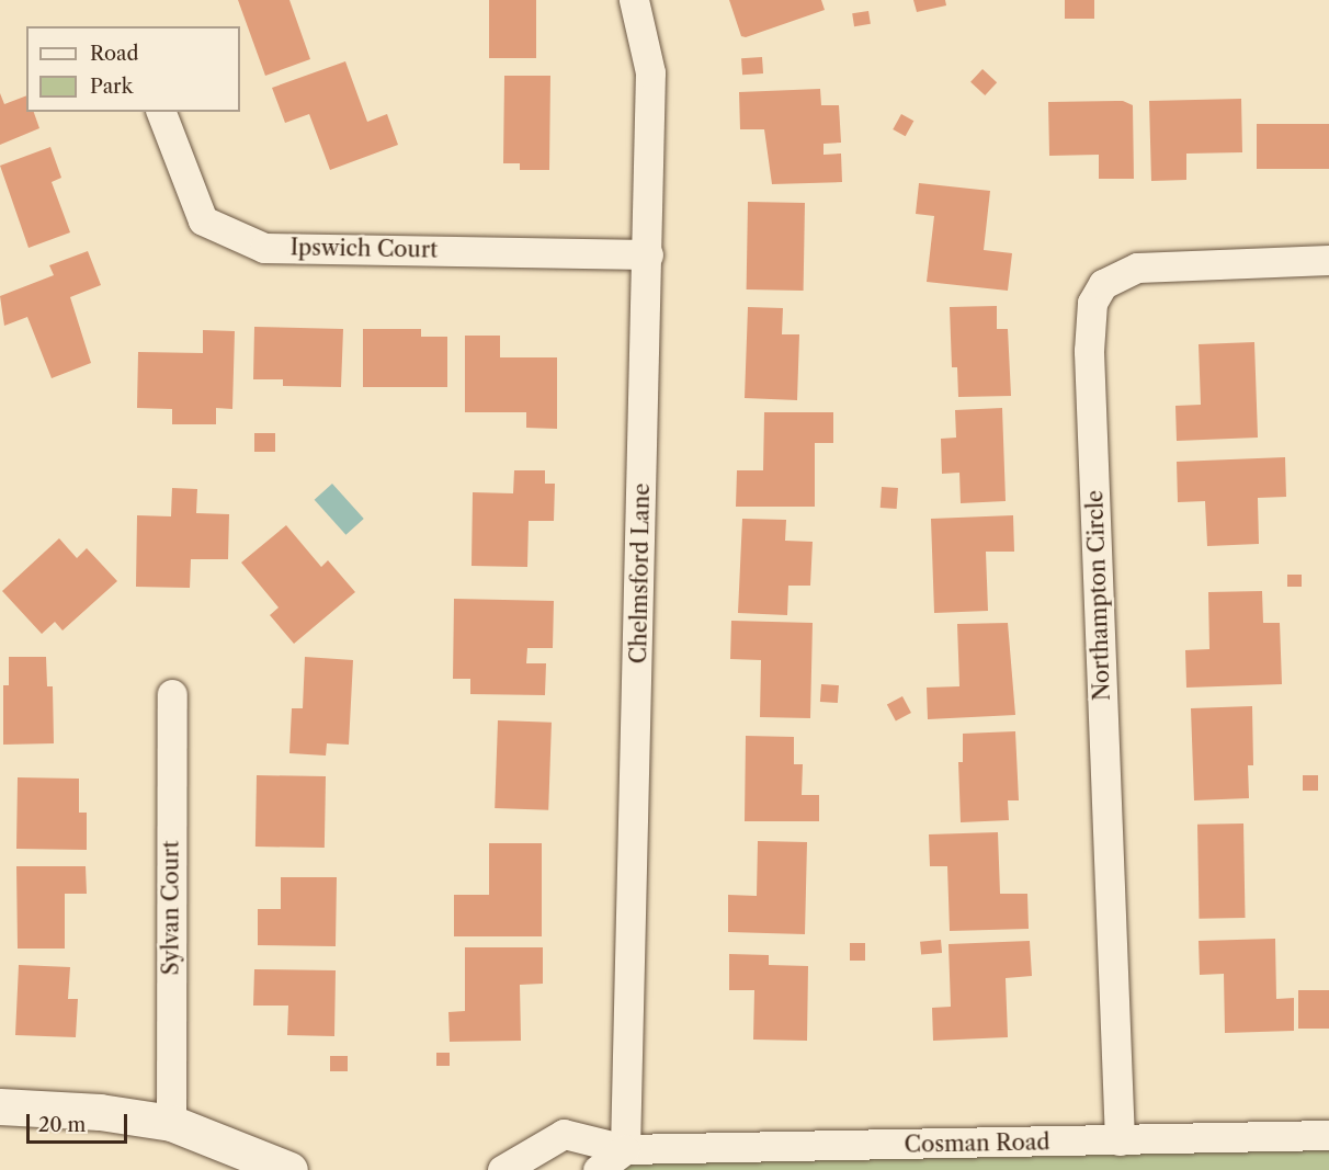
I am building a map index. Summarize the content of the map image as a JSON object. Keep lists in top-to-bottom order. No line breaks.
{"streets":{"street":["Ipswich Court","Chelmsford Lane","Northampton Circle","Sylvan Court","Cosman Road"]},"crossings":[["Ipswich Court","Chelmsford Lane"],["Chelmsford Lane","Cosman Road"],["Northampton Circle","Cosman Road"]],"legend":["Road","Park"],"scale_bar":"20 m"}
